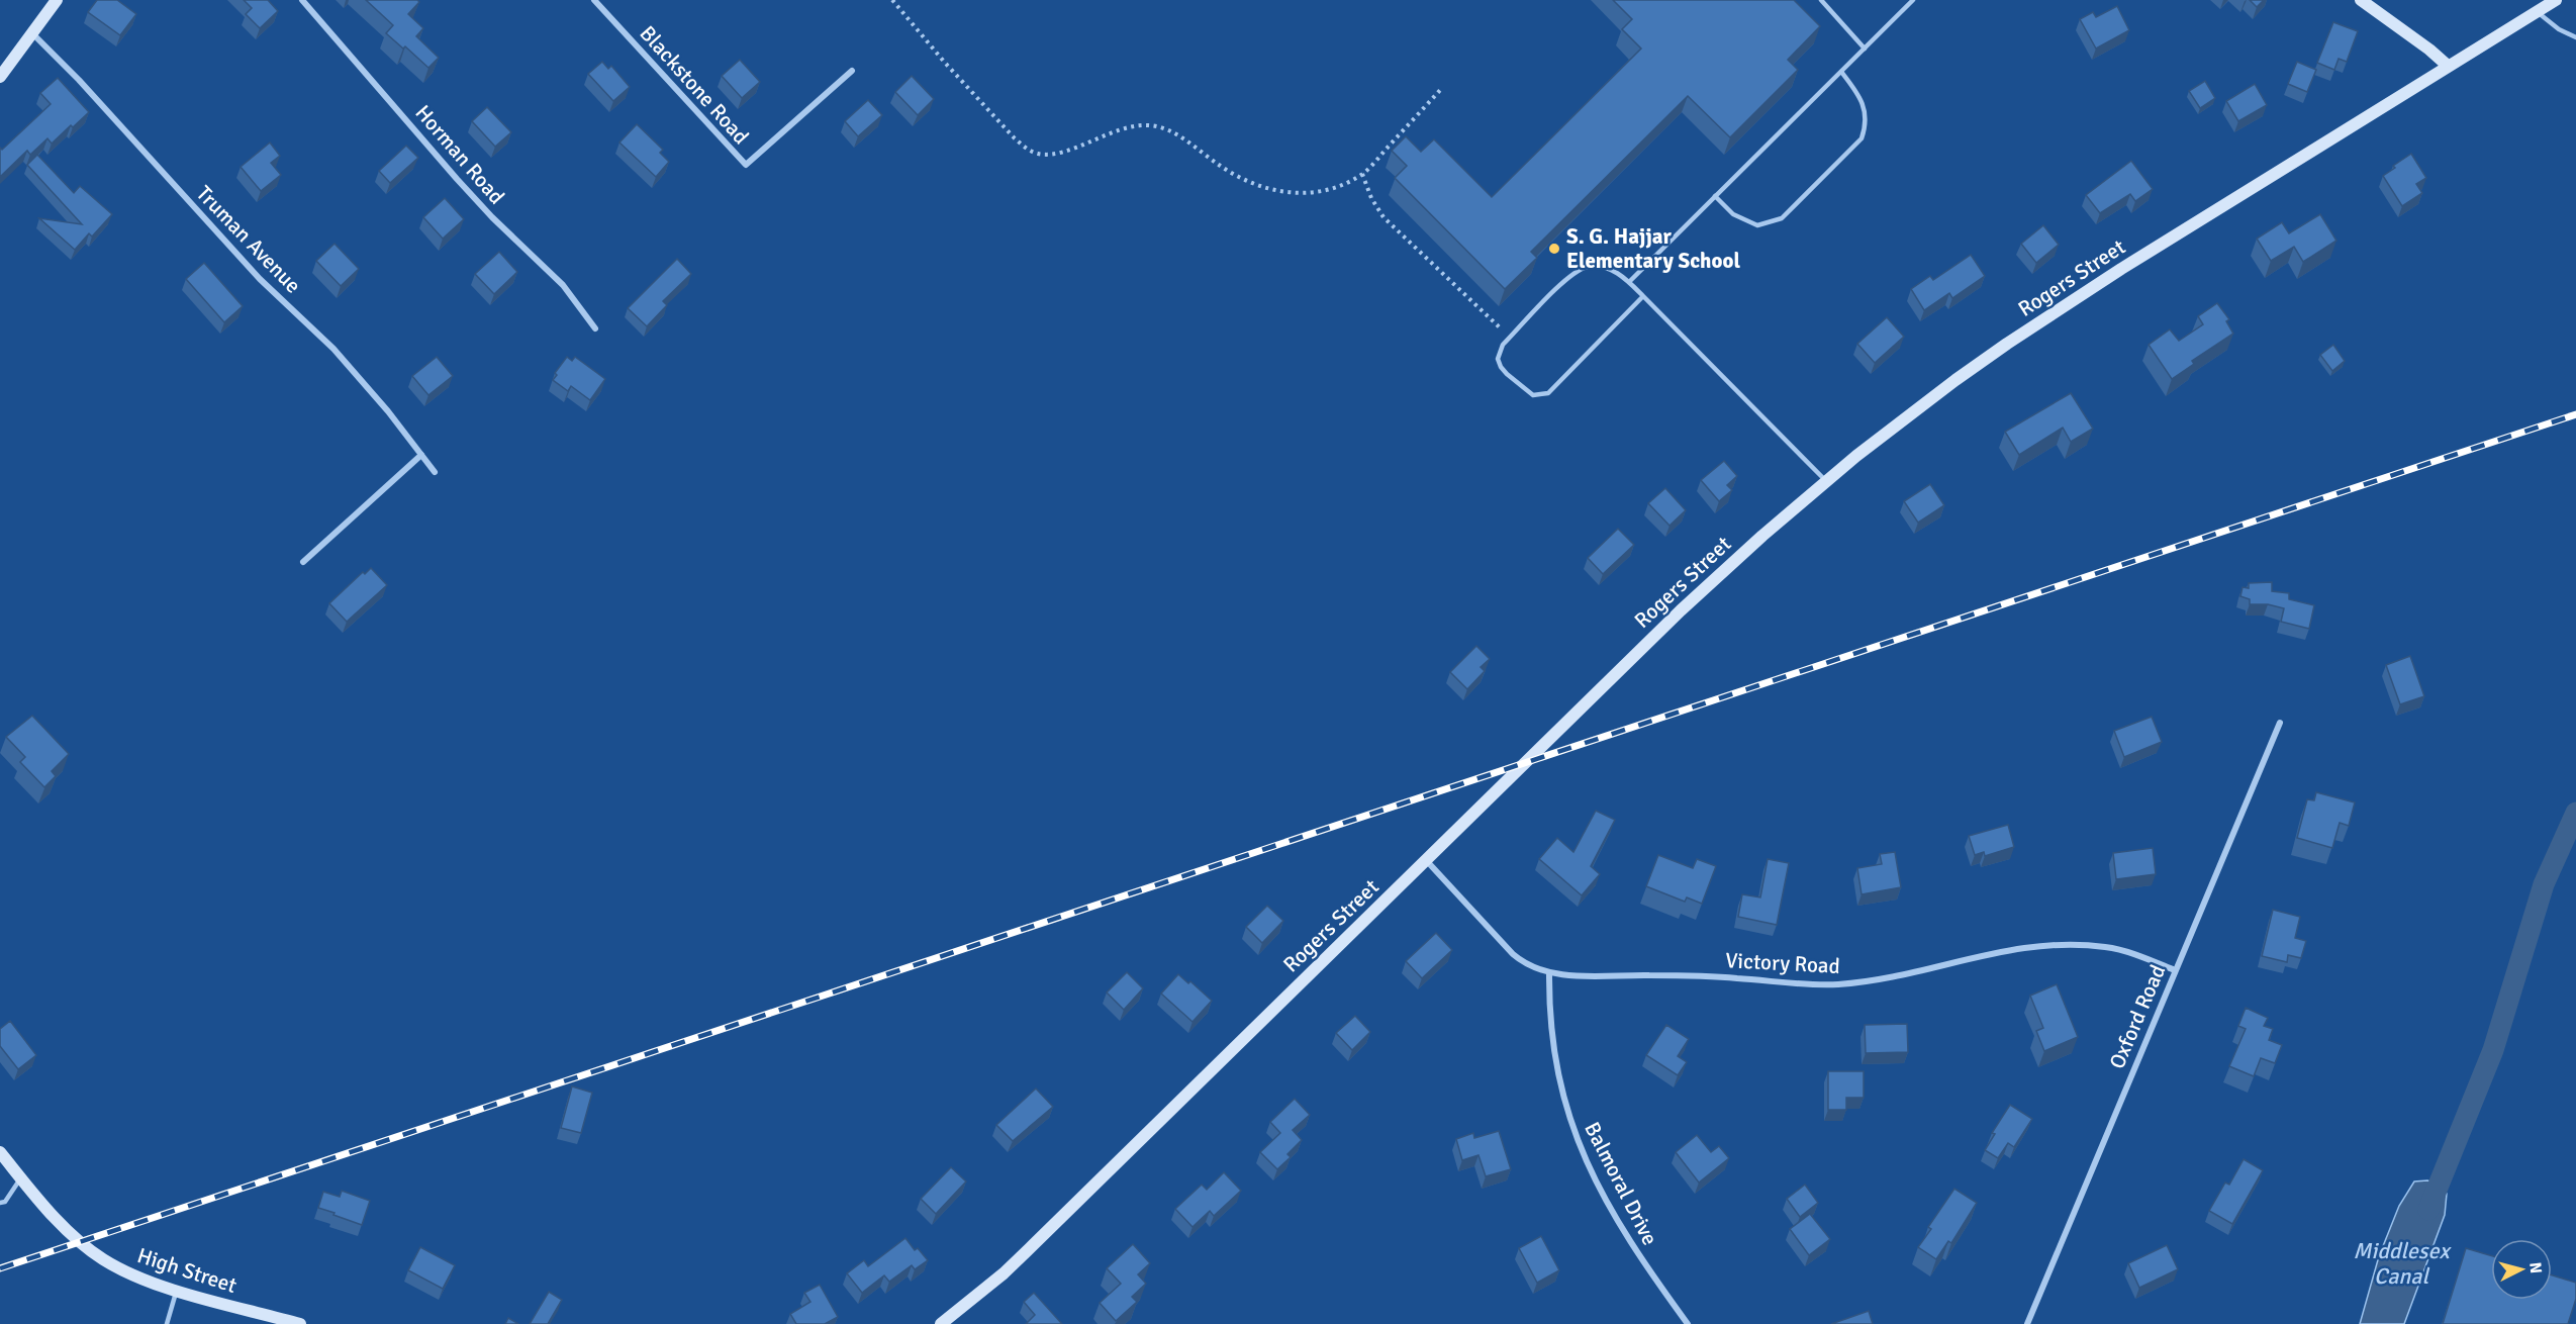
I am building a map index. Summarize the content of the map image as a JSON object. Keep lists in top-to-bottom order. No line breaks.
{"streets":{"main road":["Rogers Street","High Street"],"street":["Blackstone Road","Horman Road","Truman Avenue","Victory Road","Oxford Road","Balmoral Drive"]},"crossings":[["Rogers Street","Victory Road"],["Victory Road","Oxford Road"],["Victory Road","Balmoral Drive"]],"water":["Middlesex Canal"],"places":["S. G. Hajjar Elementary School"],"north":"right"}
